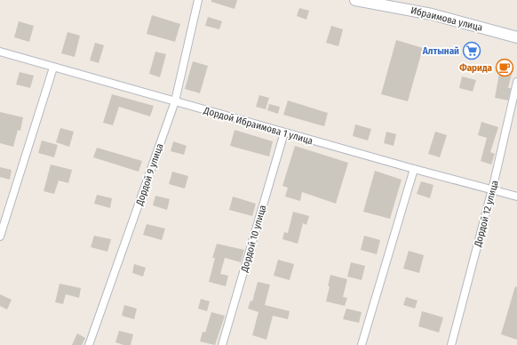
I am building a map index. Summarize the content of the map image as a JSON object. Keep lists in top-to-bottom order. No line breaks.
{"streets":{"main road":["Ибраимова улица"],"street":["Дордой Ибраимова 1 улица","Дордой 9 улица","Дордой 12 улица","Дордой 10 улица"]},"crossings":[["Дордой Ибраимова 1 улица","Дордой 9 улица"],["Дордой Ибраимова 1 улица","Дордой 12 улица"],["Дордой Ибраимова 1 улица","Дордой 10 улица"]],"places":{"supermarket":["Алтынай"],"cafe":["Фарида"]}}
